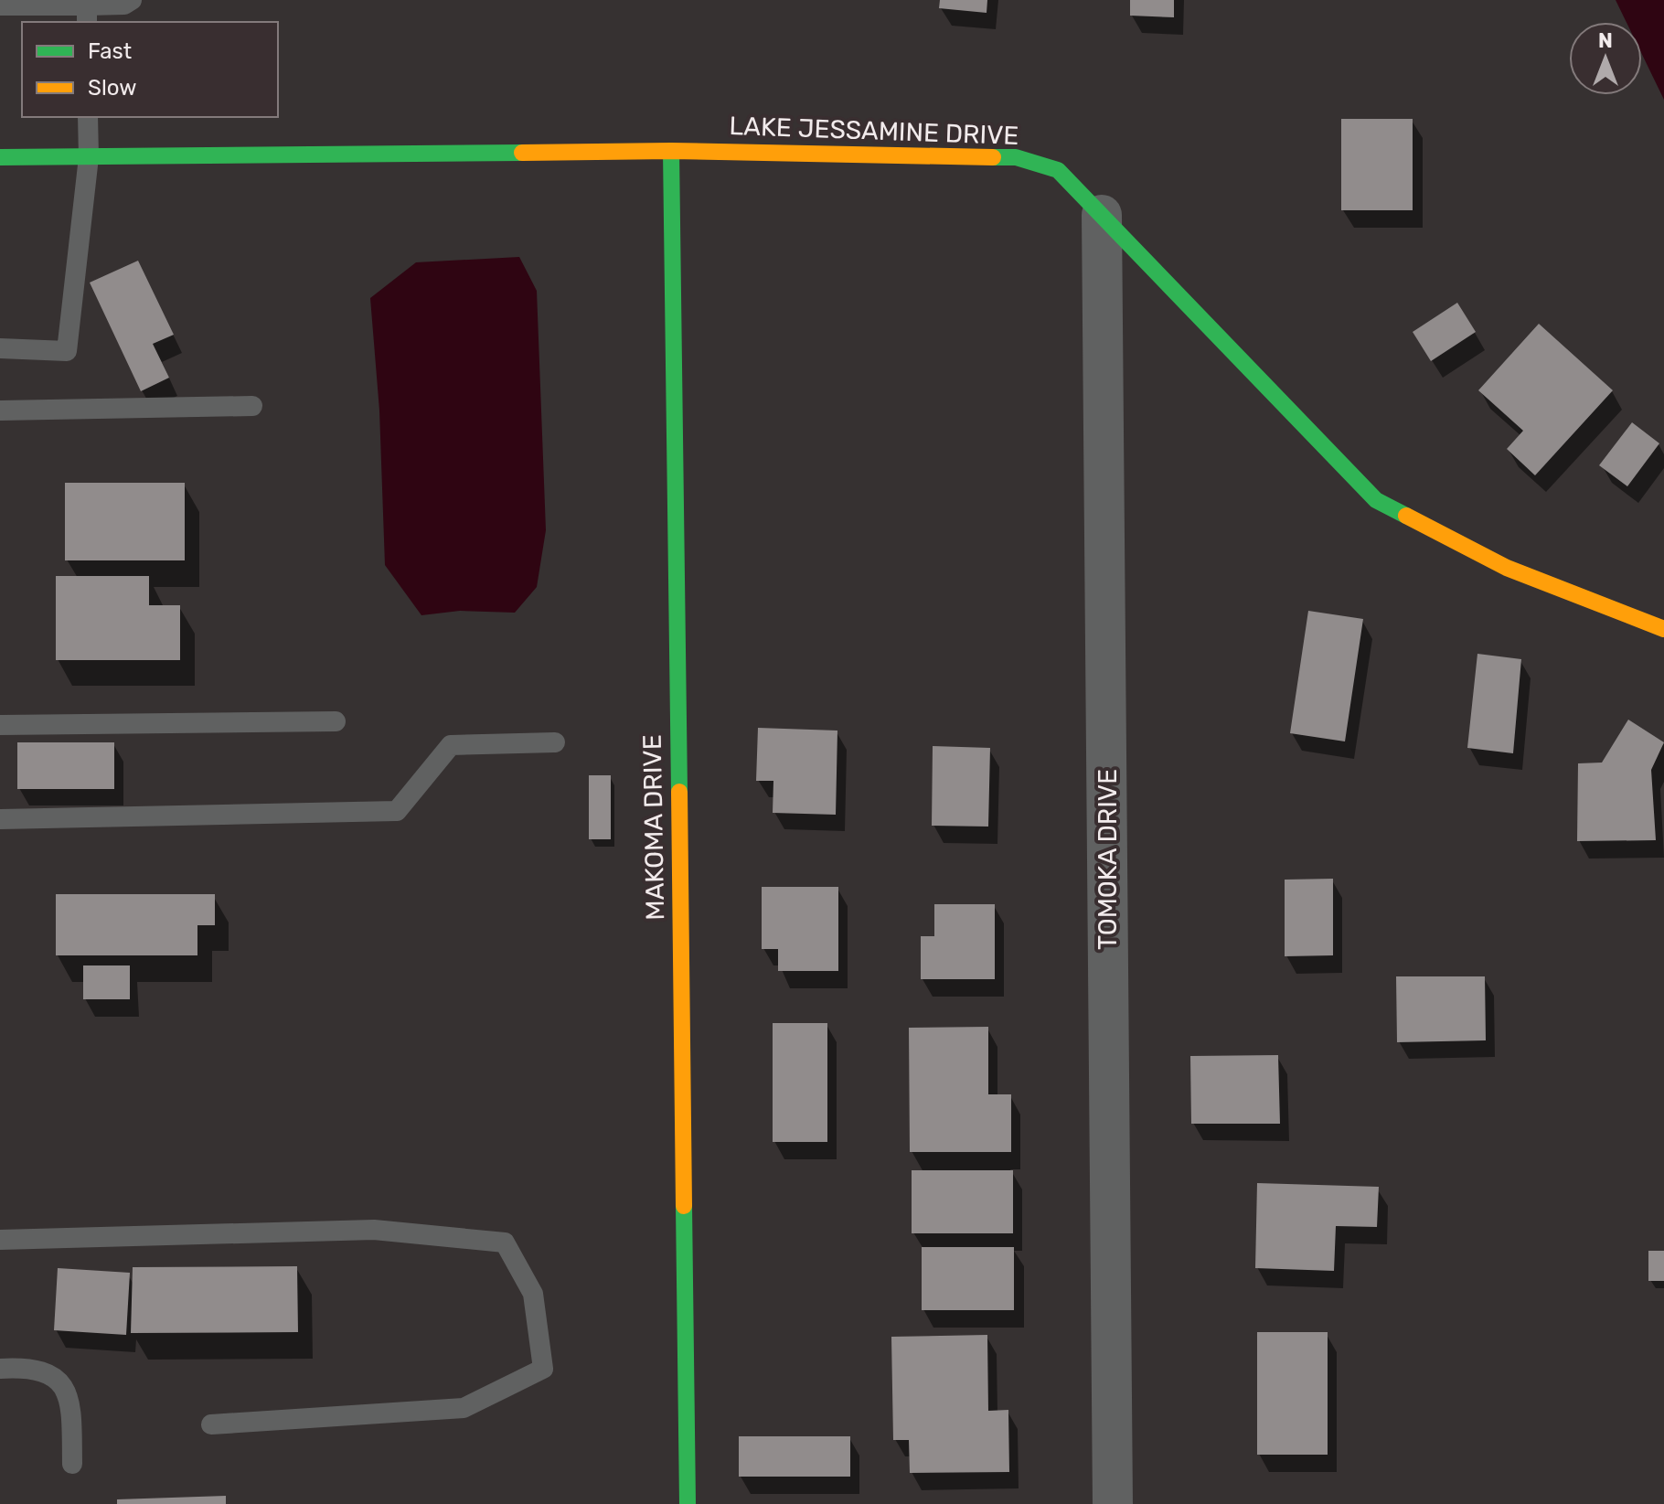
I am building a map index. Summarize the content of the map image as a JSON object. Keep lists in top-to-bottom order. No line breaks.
{"streets":{"street":["LAKE JESSAMINE DRIVE","MAKOMA DRIVE","TOMOKA DRIVE"]},"crossings":[["LAKE JESSAMINE DRIVE","MAKOMA DRIVE"],["LAKE JESSAMINE DRIVE","TOMOKA DRIVE"]],"legend":["Fast","Slow"],"north":"top"}
